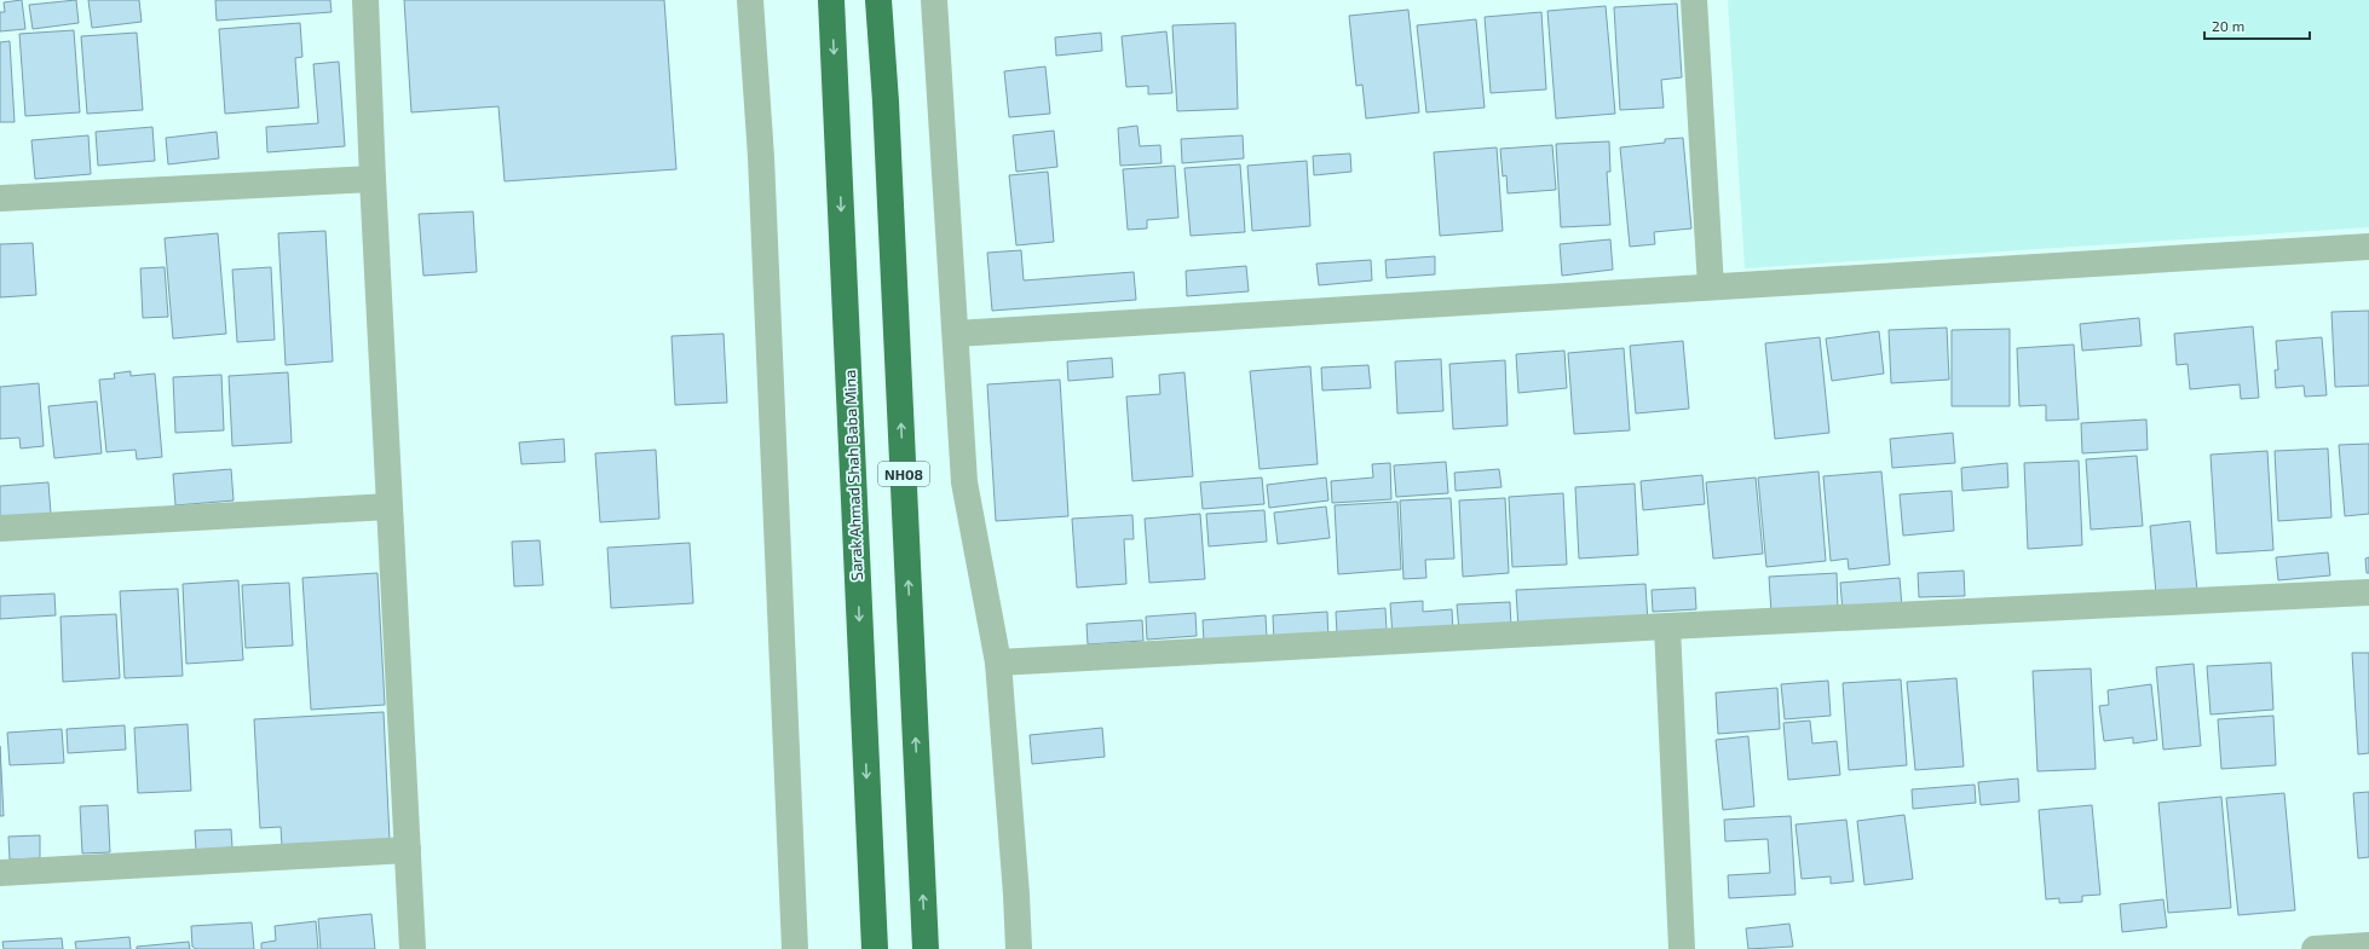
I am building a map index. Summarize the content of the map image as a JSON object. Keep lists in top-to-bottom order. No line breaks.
{"streets":{"highway":["NH08","Sarak Ahmad Shah Baba Mina"]},"scale_bar":"20 m"}
